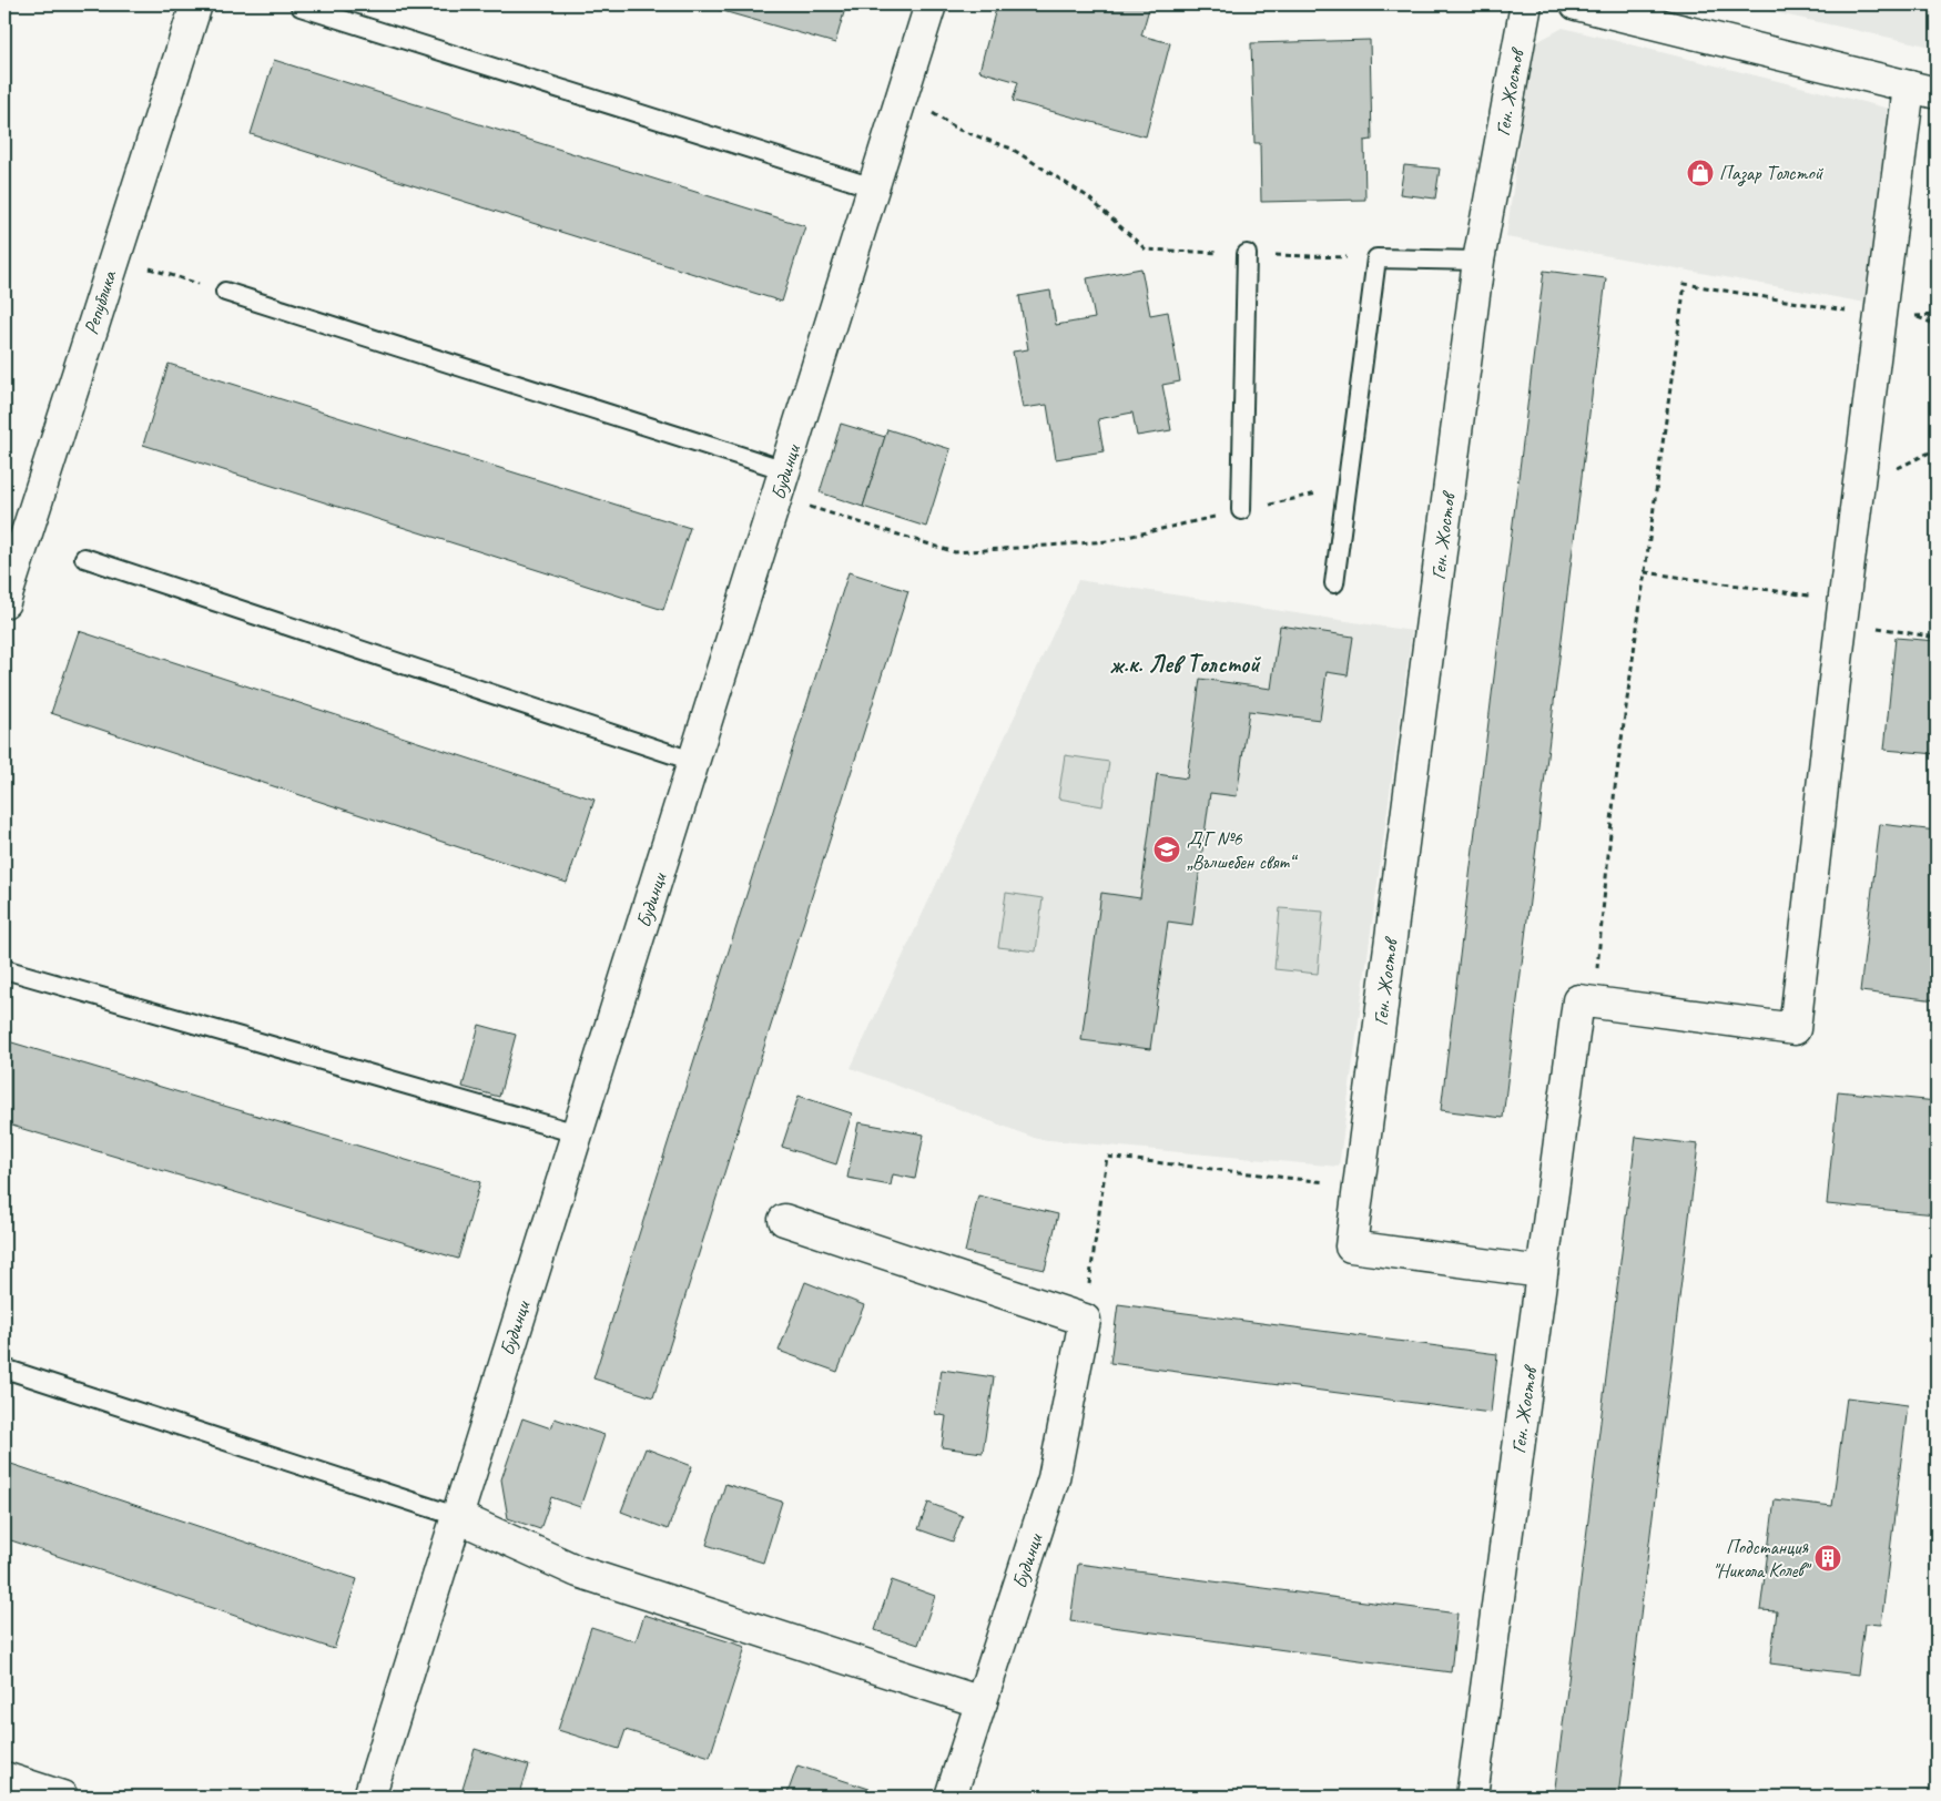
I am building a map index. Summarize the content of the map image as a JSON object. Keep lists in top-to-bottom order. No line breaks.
{"streets":{"street":["Ген. Жостов","Република","Будинци"]},"districts":["ж.к. Лев Толстой"],"places":{"shop":["Пазар Толстой"],"school or university":["ДГ №6 „Вълшебен свят“"],"building":["Подстанция \"Никола Колев\""]}}
